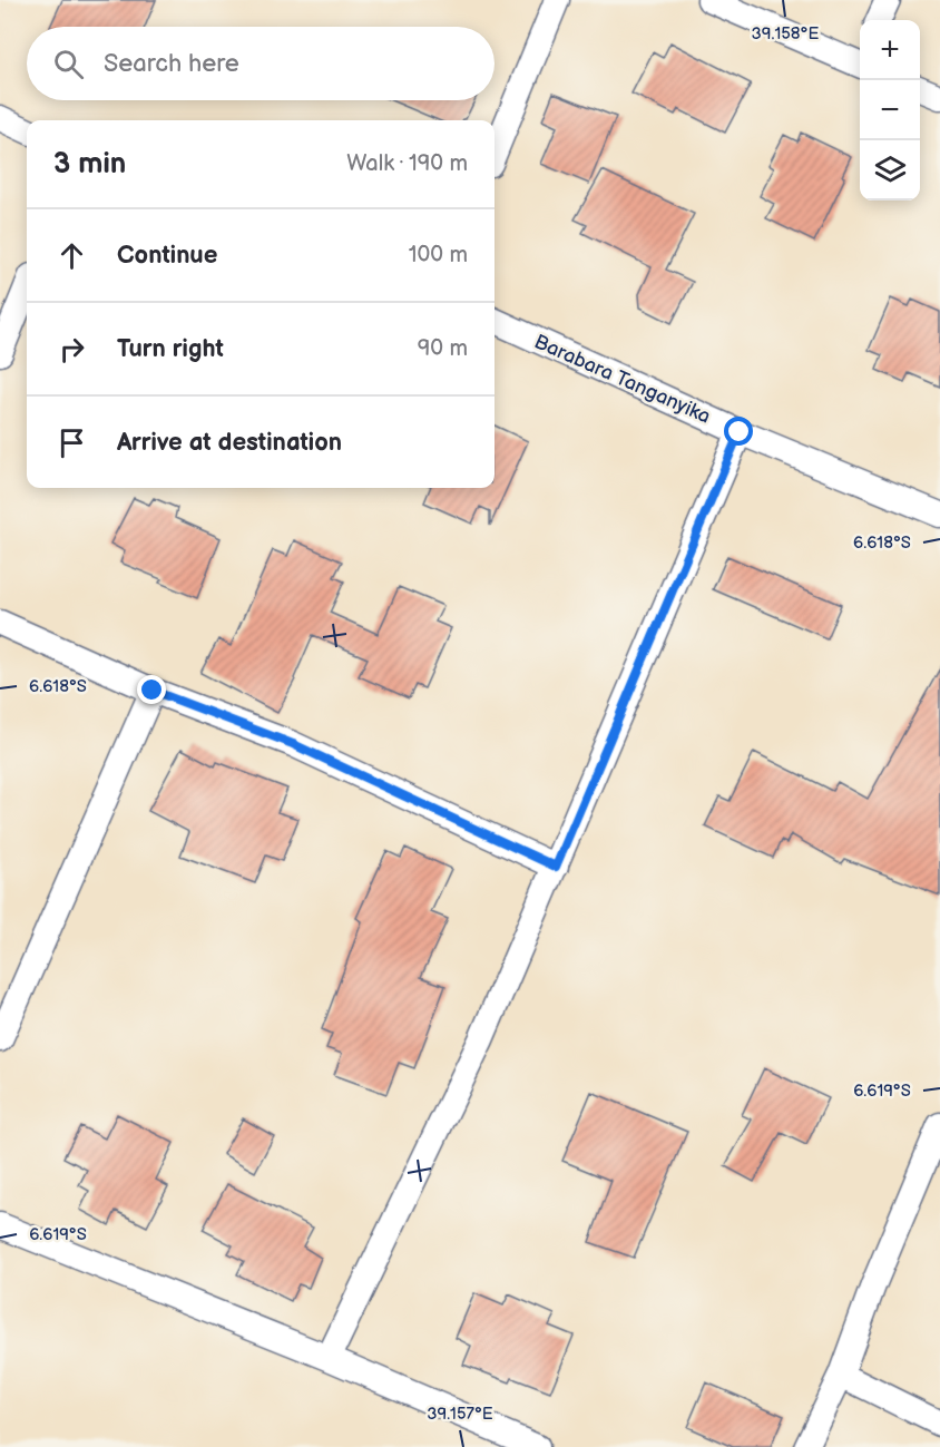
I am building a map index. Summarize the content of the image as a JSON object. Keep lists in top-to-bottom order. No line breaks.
{"streets":{"street":["Barabara Tanganyika"]},"page":{"map_buttons":["+","−"],"search":"Search here","heading":["3 min","Walk · 190 m"],"list":[["Continue","100 m"],["Turn right","90 m"],"Arrive at destination"]},"coordinates":["39.158°E","6.618°S","6.619°S","39.157°E"]}
